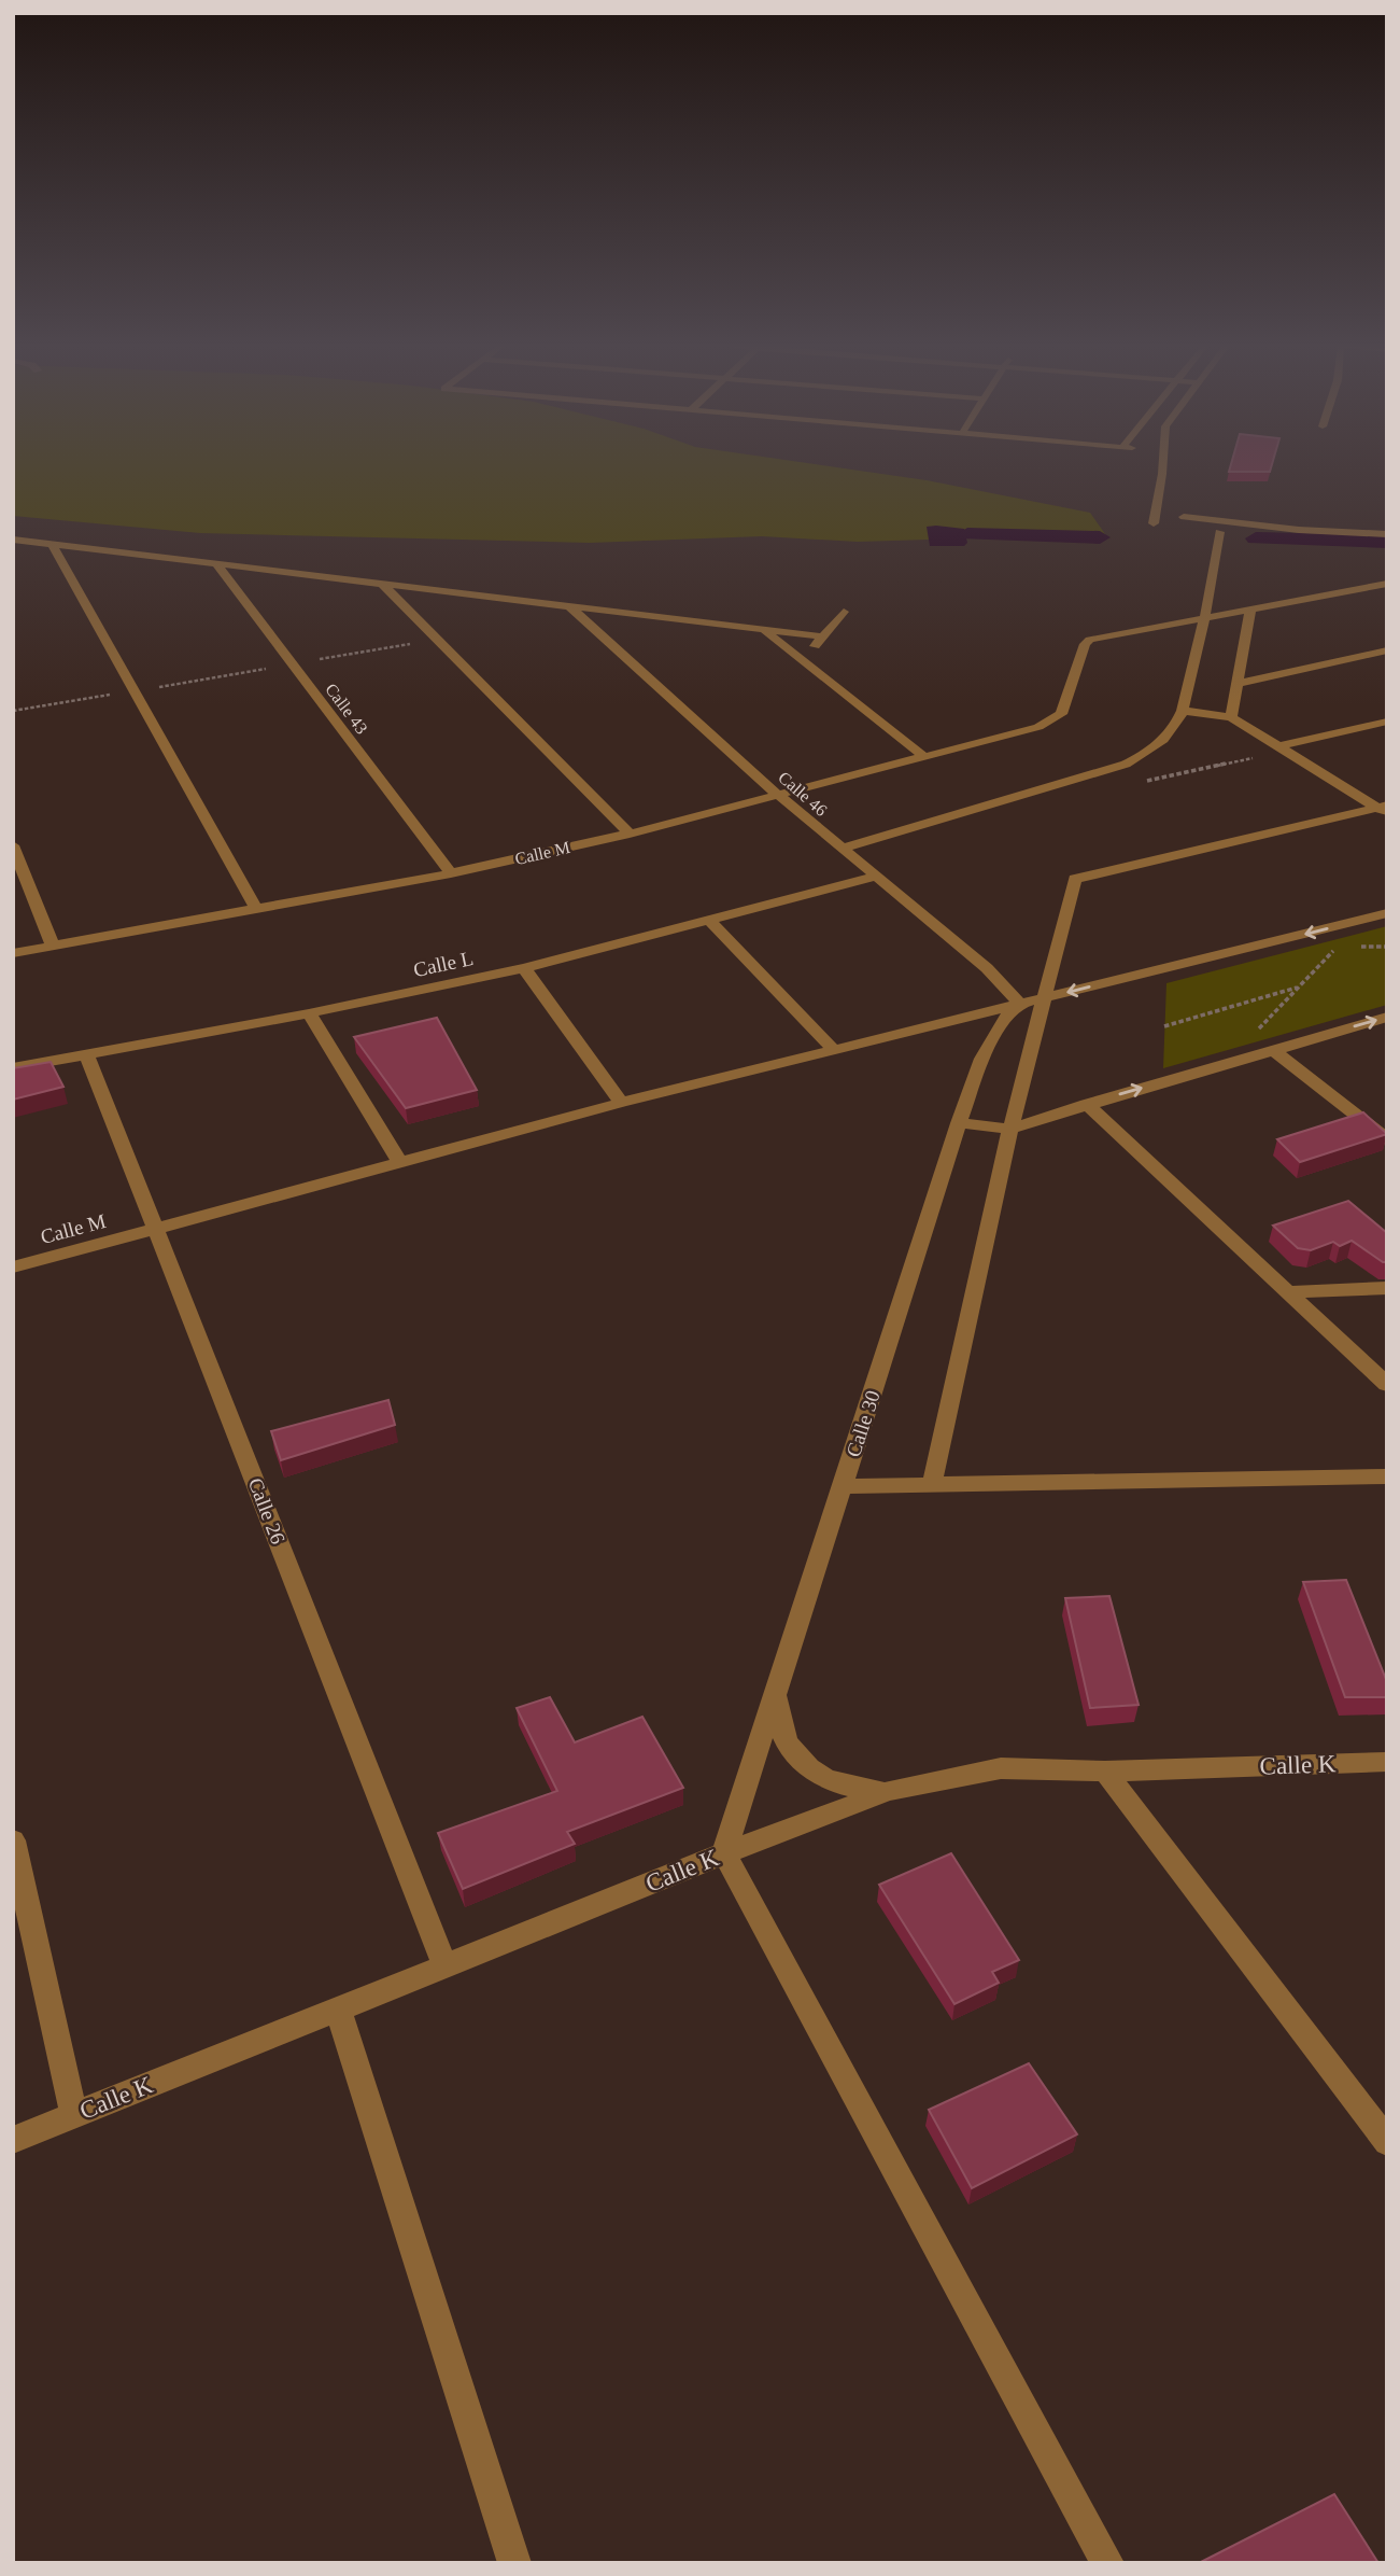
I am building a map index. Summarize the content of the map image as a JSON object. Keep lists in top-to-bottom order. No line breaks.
{"streets":{"street":["Calle 43","Calle 46","Calle M","Calle L","Calle 30","Calle 26","Calle K"]},"crossings":[["Calle 43","Calle M"],["Calle 46","Calle M"],["Calle 46","Calle L"],["Calle 46","Calle 30"],["Calle M","Calle 30"],["Calle M","Calle 26"],["Calle L","Calle 26"],["Calle 30","Calle K"],["Calle 26","Calle K"]]}
